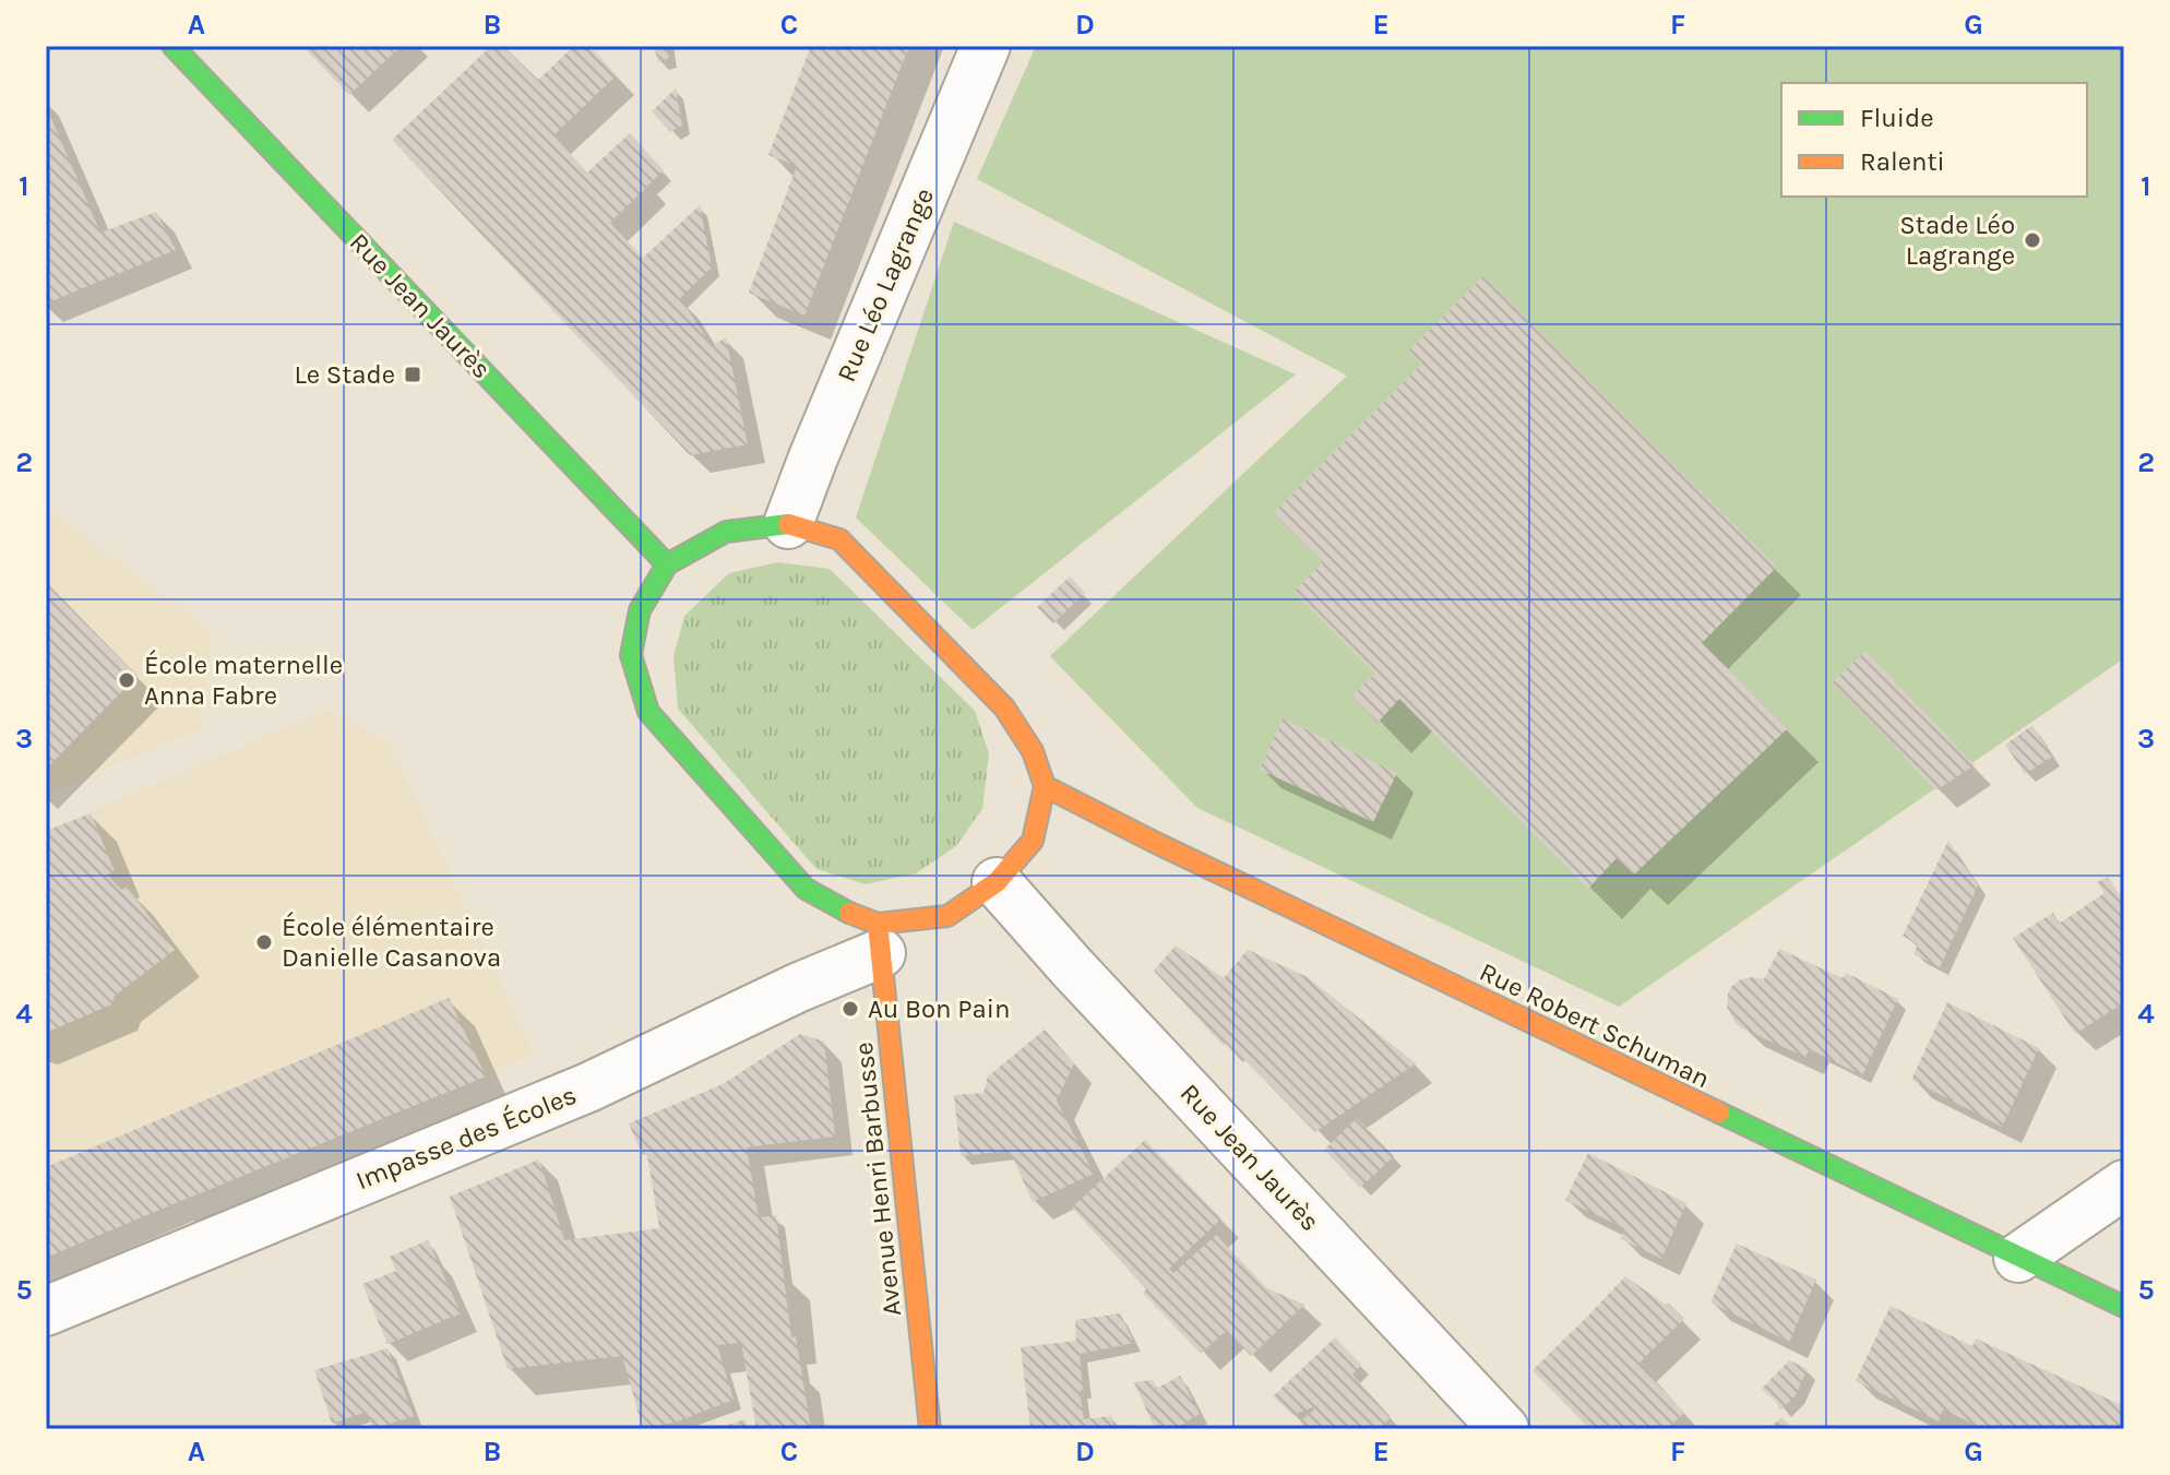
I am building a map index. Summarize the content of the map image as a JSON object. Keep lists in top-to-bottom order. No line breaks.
{"streets":{"street":["Rue Léo Lagrange","Rue Jean Jaurès","Rue Robert Schuman","Impasse des Écoles","Avenue Henri Barbusse"]},"crossings":[["Impasse des Écoles","Avenue Henri Barbusse"]],"places":{"other":["Stade Léo Lagrange","École maternelle Anna Fabre","École élémentaire Danielle Casanova","Au Bon Pain"],"transit":["Le Stade"]},"legend":["Fluide","Ralenti"],"grid":{"columns":["A","B","C","D","E","F","G"],"rows":["1","2","3","4","5"]}}
